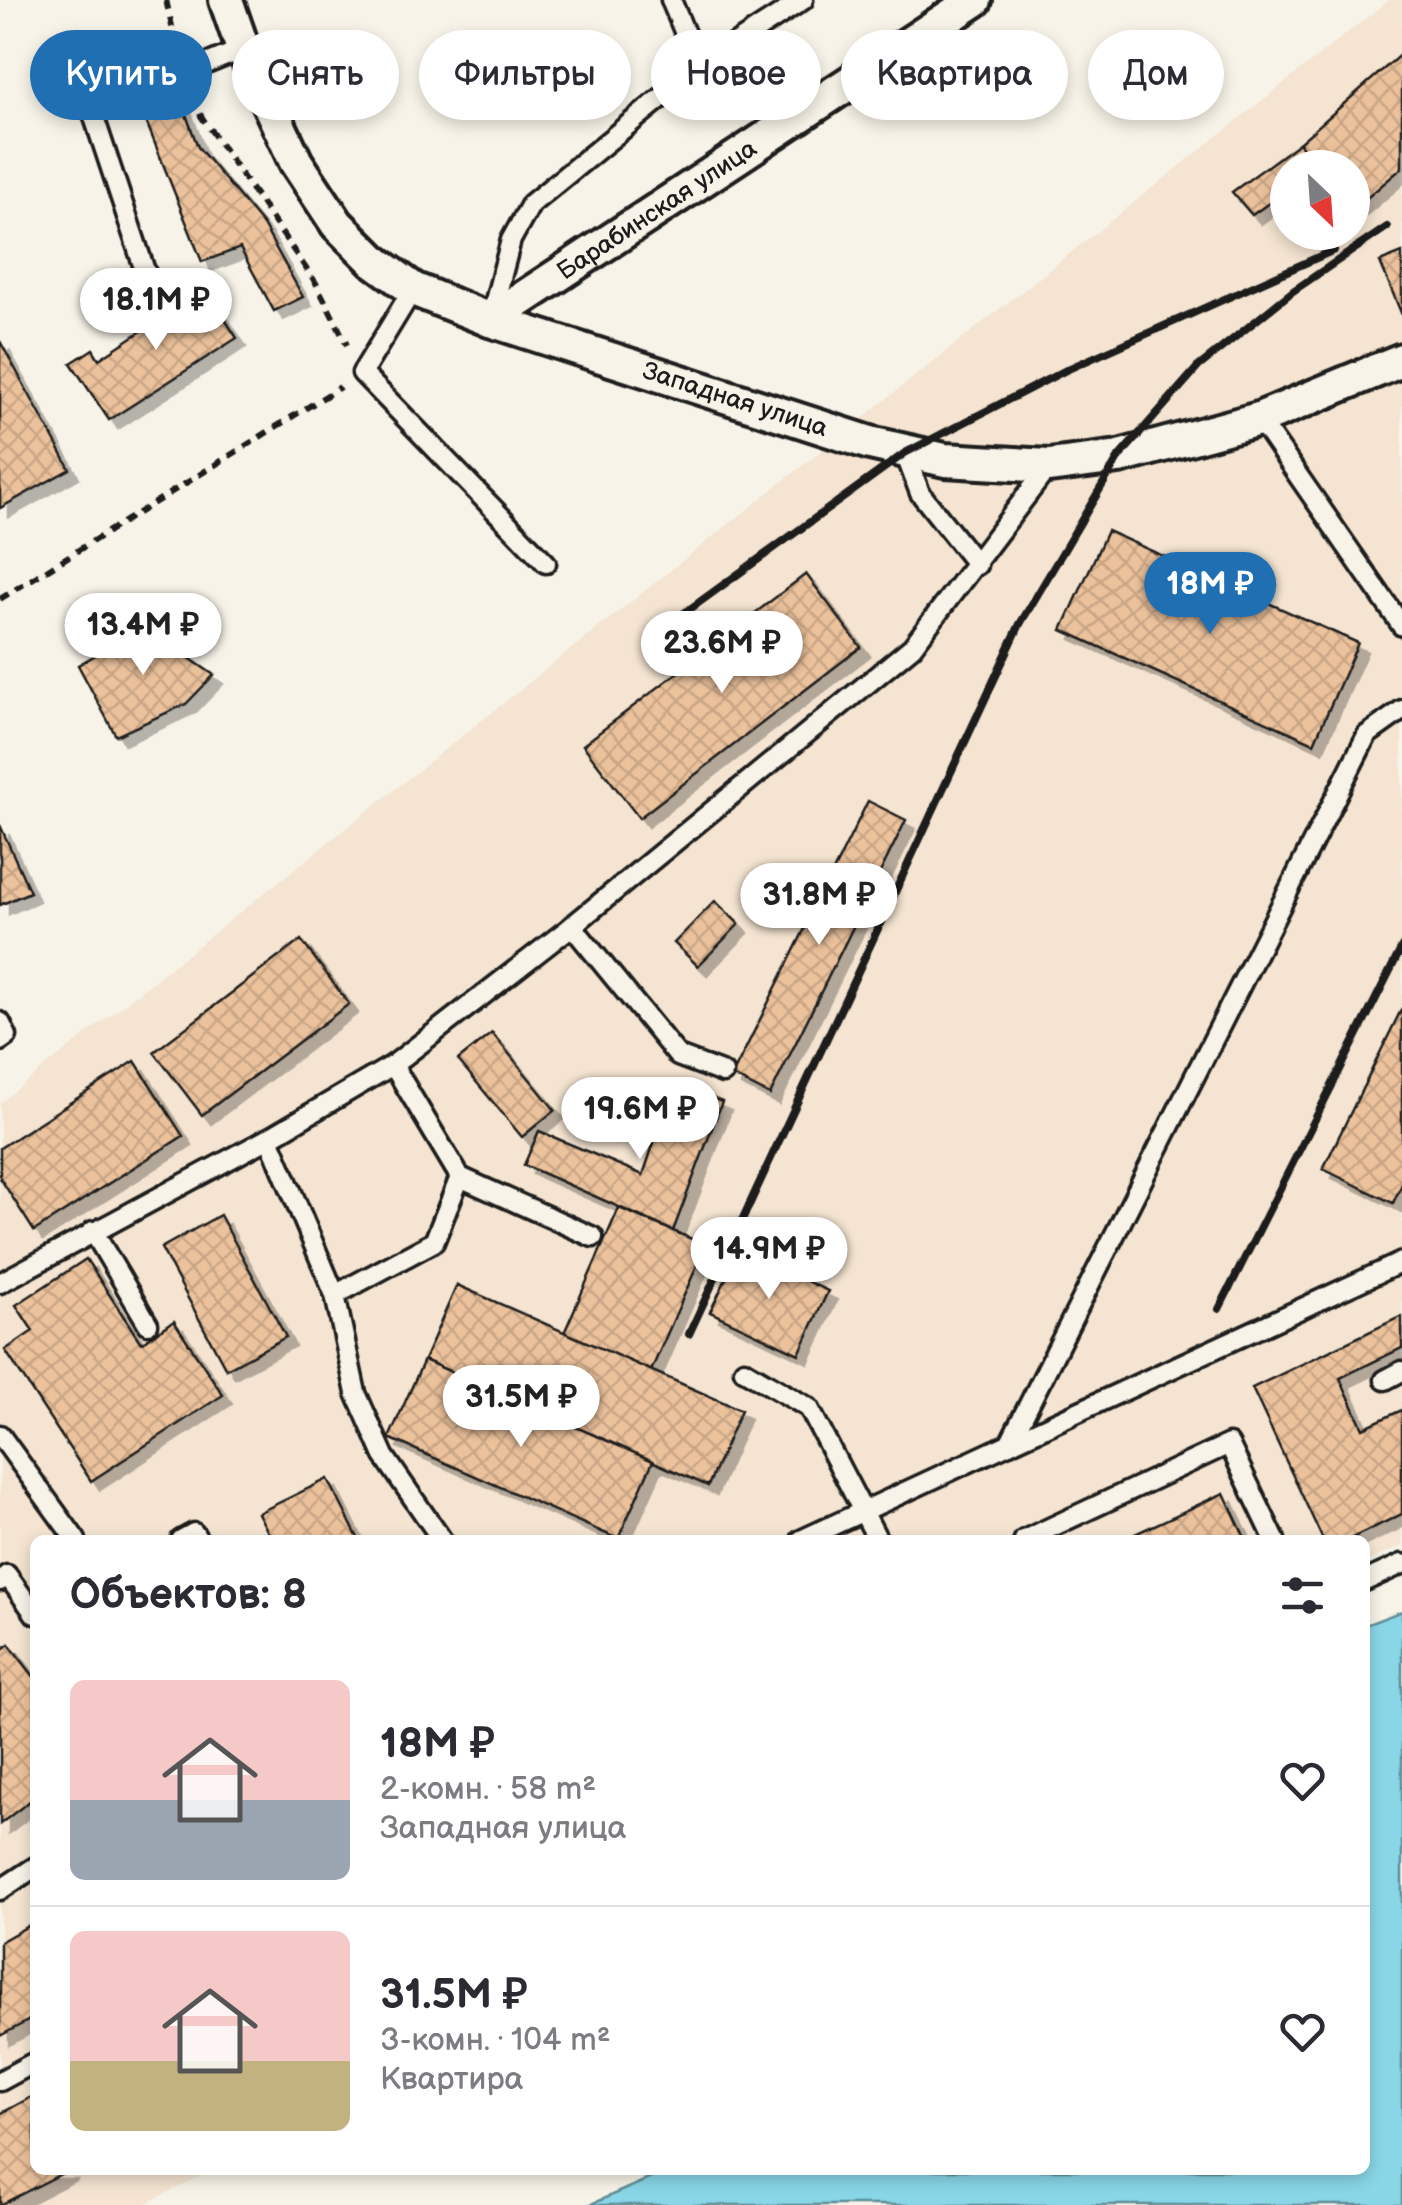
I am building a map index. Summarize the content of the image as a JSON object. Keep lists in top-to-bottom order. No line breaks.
{"streets":{"street":["Барабинская улица","Западная улица"]},"crossings":[["Барабинская улица","Западная улица"]],"north":"bottom right","page":{"chip":["Купить","Снять","Фильтры","Новое","Квартира","Дом"],"price":["18.1M ₽","18M ₽","13.4M ₽","23.6M ₽","31.8M ₽","19.6M ₽","14.9M ₽","31.5M ₽"],"heading":"Объектов: 8","list":[{"name":"18M ₽","note":"2-комн. · 58 m² · Западная улица"},{"name":"31.5M ₽","note":"3-комн. · 104 m² · Квартира"}]}}
